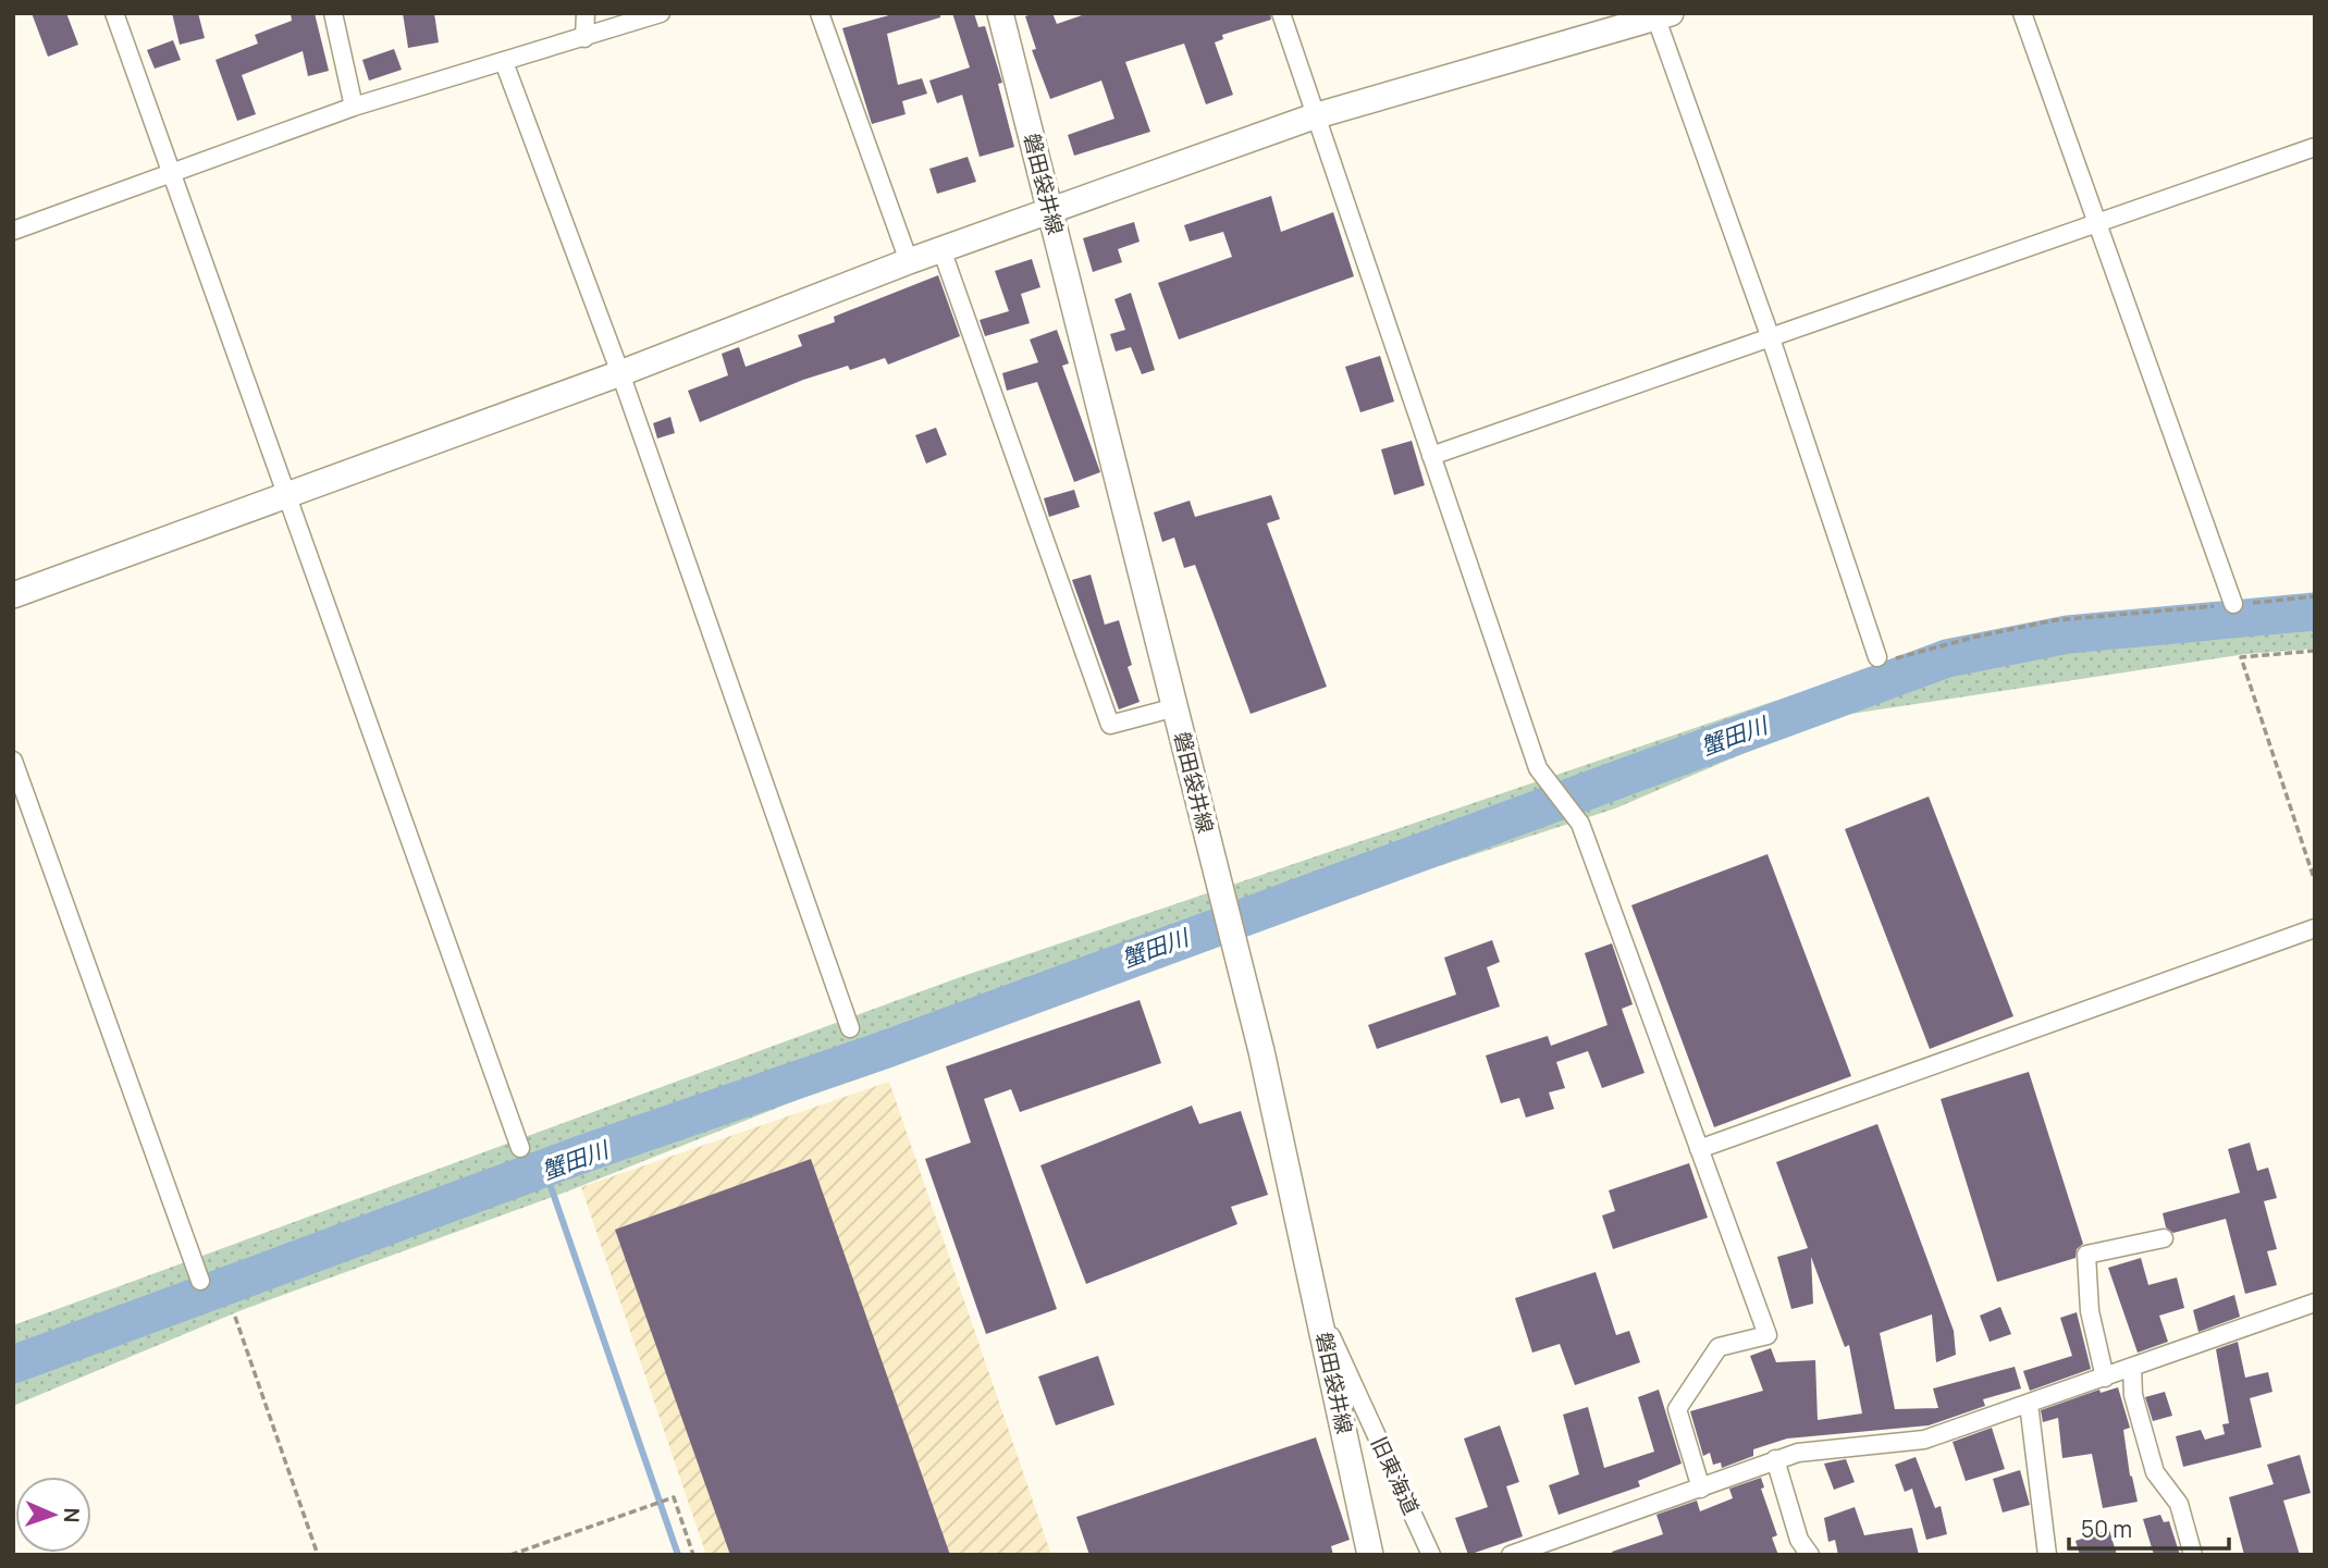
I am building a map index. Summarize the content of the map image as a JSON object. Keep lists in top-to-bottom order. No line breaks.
{"streets":{"street":["磐田袋井線","旧東海道"]},"crossings":[["磐田袋井線","旧東海道"]],"water":["蟹田川"],"scale_bar":"50 m","north":"right"}
